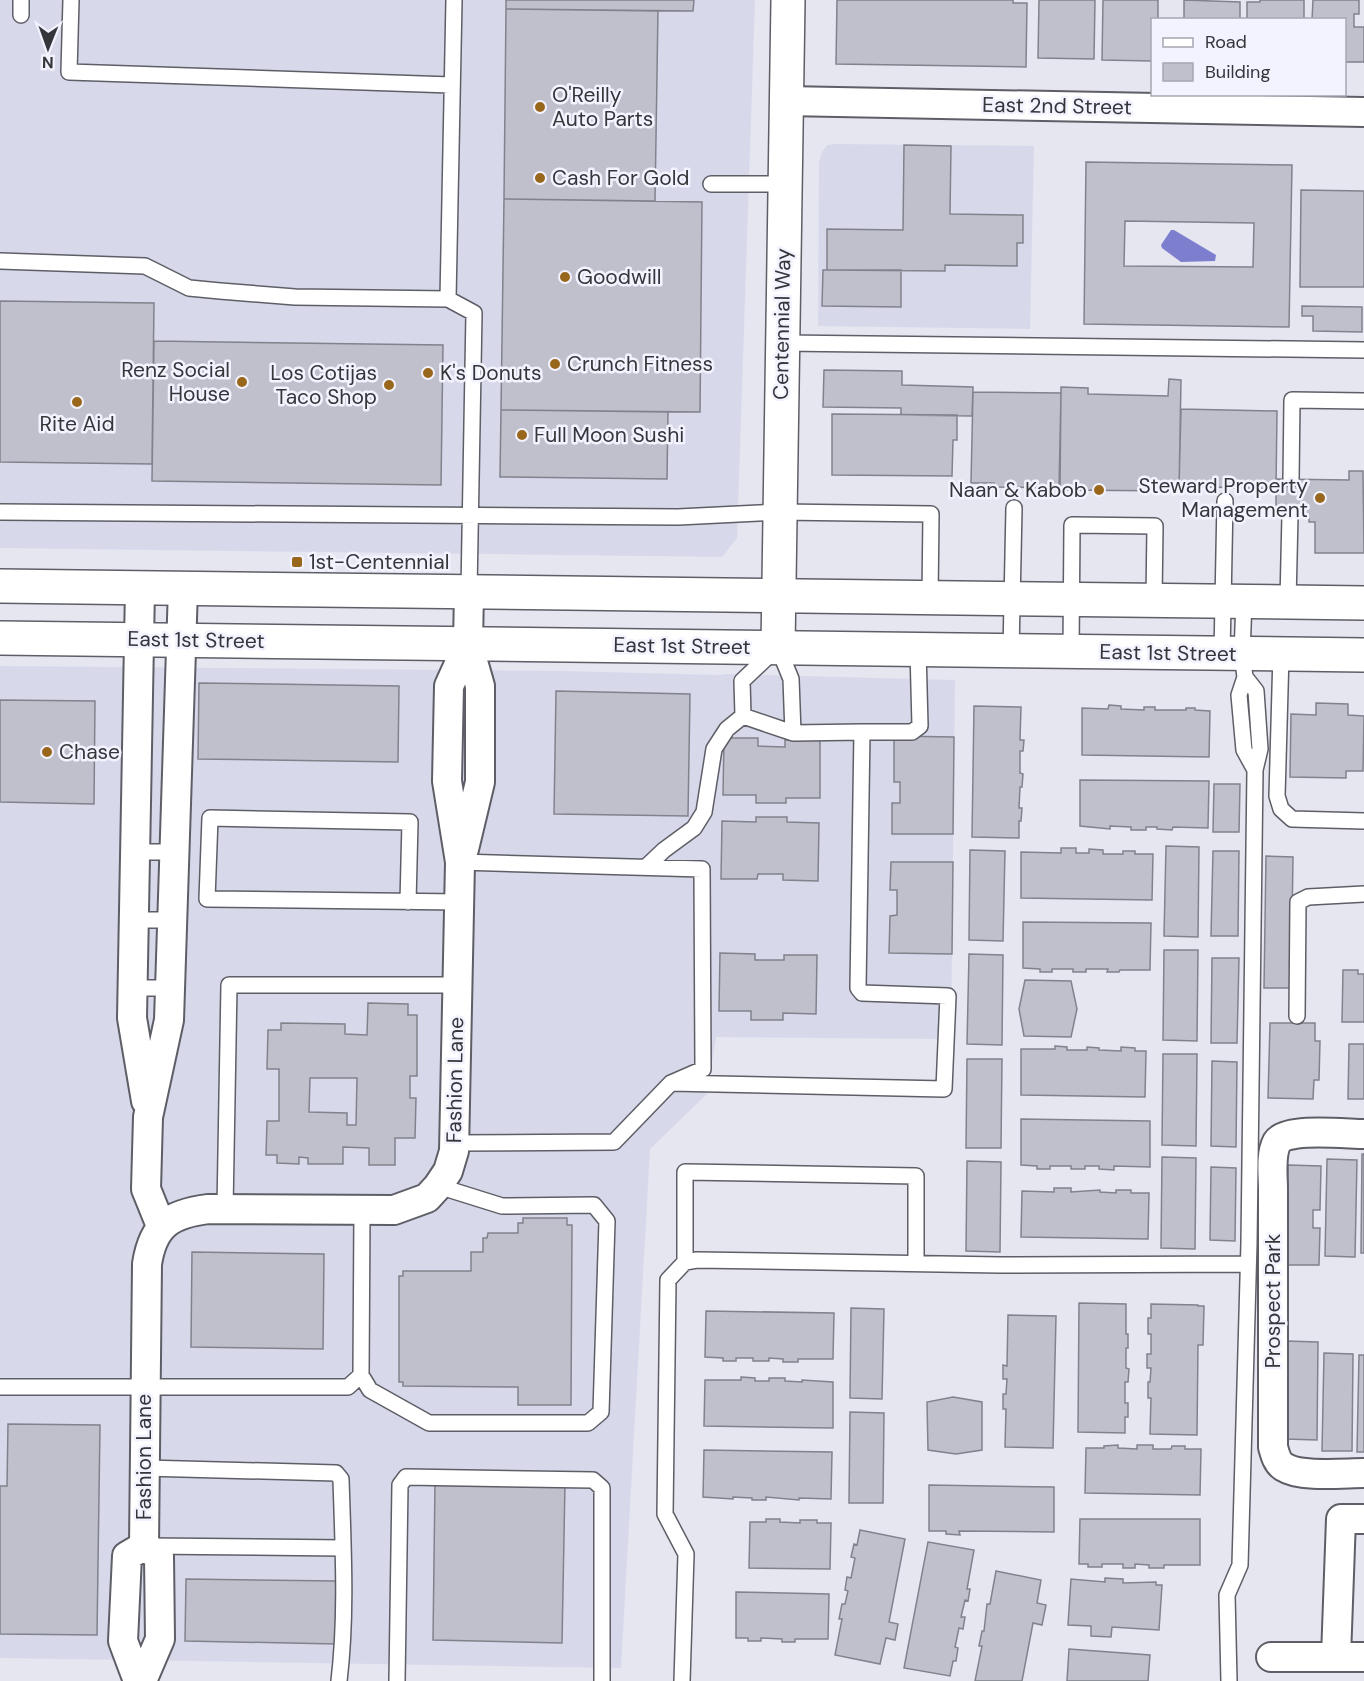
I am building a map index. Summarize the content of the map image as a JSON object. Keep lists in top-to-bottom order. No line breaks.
{"streets":{"main road":["Centennial Way","East 1st Street"],"street":["East 2nd Street","Fashion Lane","Prospect Park"]},"crossings":[["East 2nd Street","Centennial Way"],["Centennial Way","East 1st Street"],["East 1st Street","Fashion Lane"]],"places":{"other":["O'Reilly Auto Parts","Cash For Gold","Goodwill","Crunch Fitness","K's Donuts","Renz Social House","Los Cotijas Taco Shop","Rite Aid","Full Moon Sushi","Naan & Kabob","Steward Property Management","Chase"],"transit":["1st-Centennial"]},"legend":["Road","Building"],"north":"bottom"}
